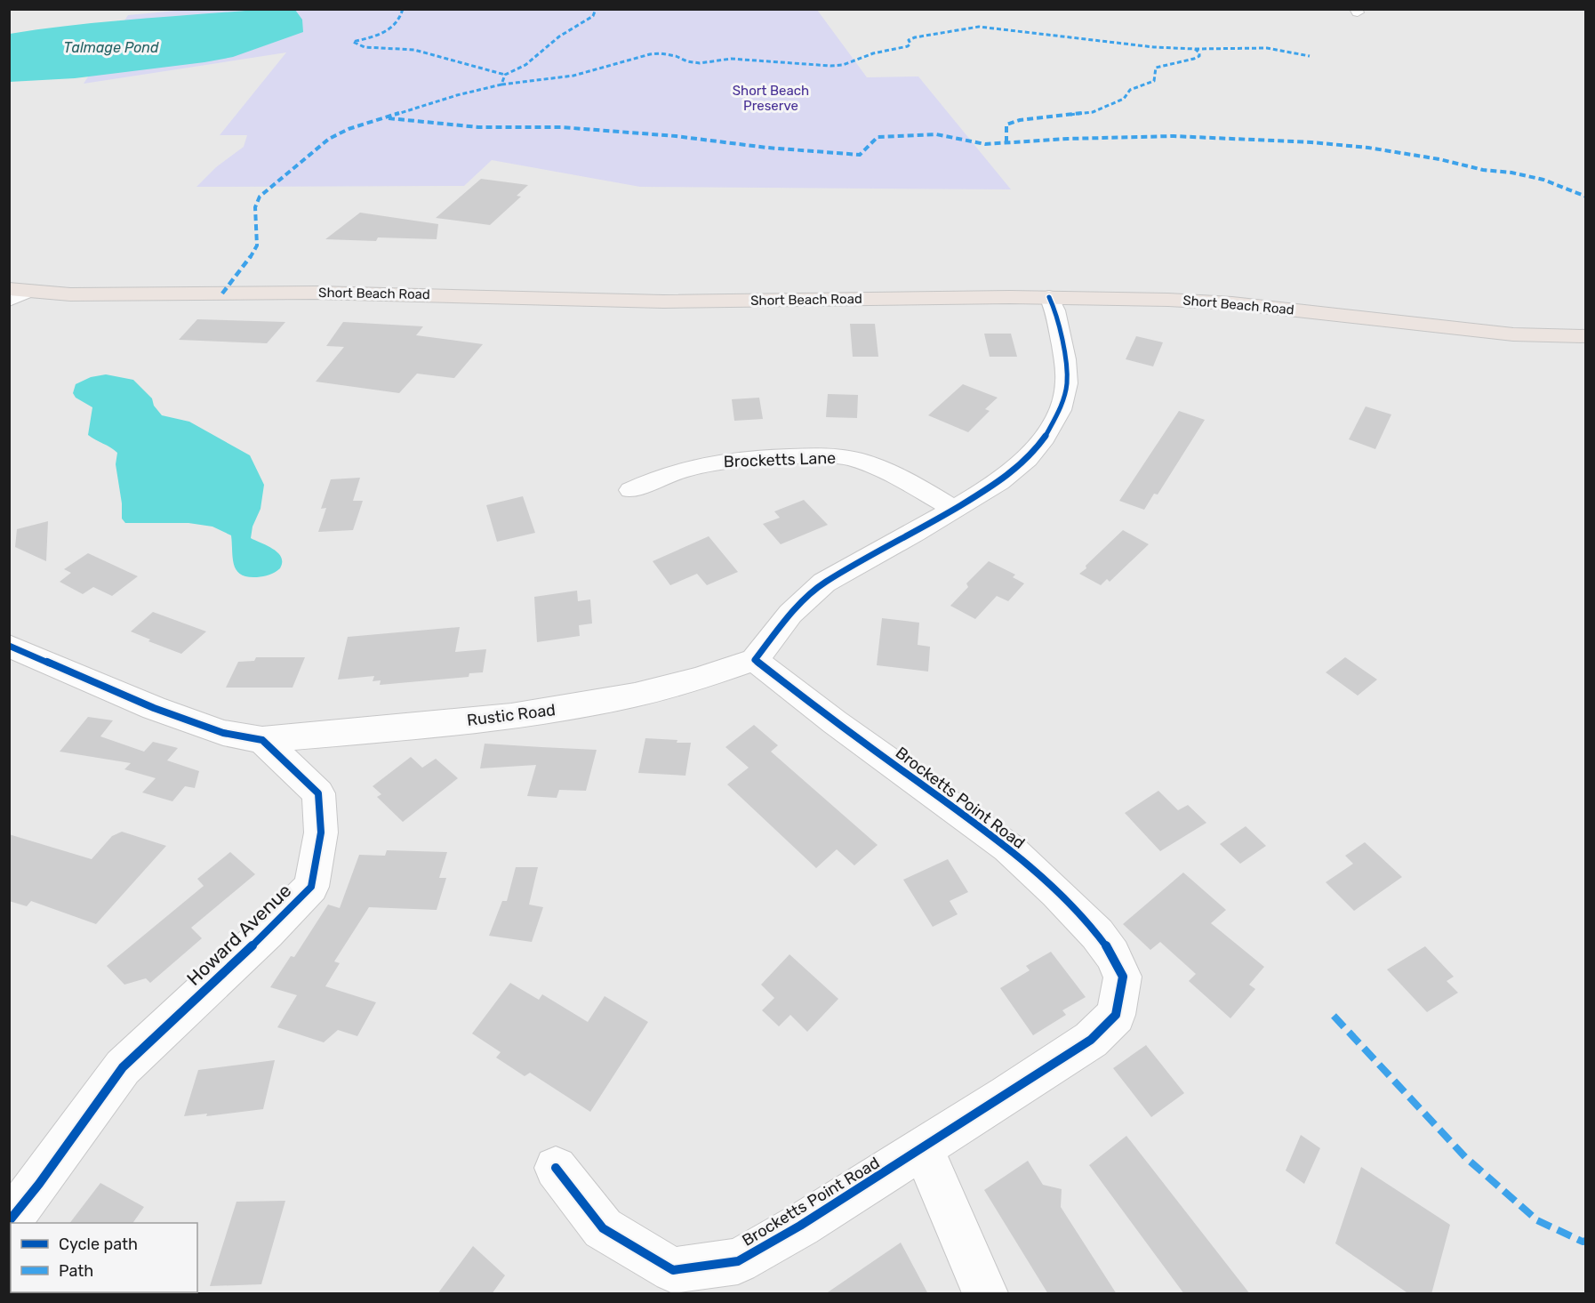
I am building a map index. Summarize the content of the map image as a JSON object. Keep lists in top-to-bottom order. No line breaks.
{"streets":{"main road":["Short Beach Road"],"street":["Brocketts Lane","Rustic Road","Brocketts Point Road","Howard Avenue"]},"crossings":[["Rustic Road","Brocketts Point Road"],["Rustic Road","Howard Avenue"]],"water":["Talmage Pond"],"parks":["Short Beach Preserve"],"legend":["Cycle path","Path"]}
